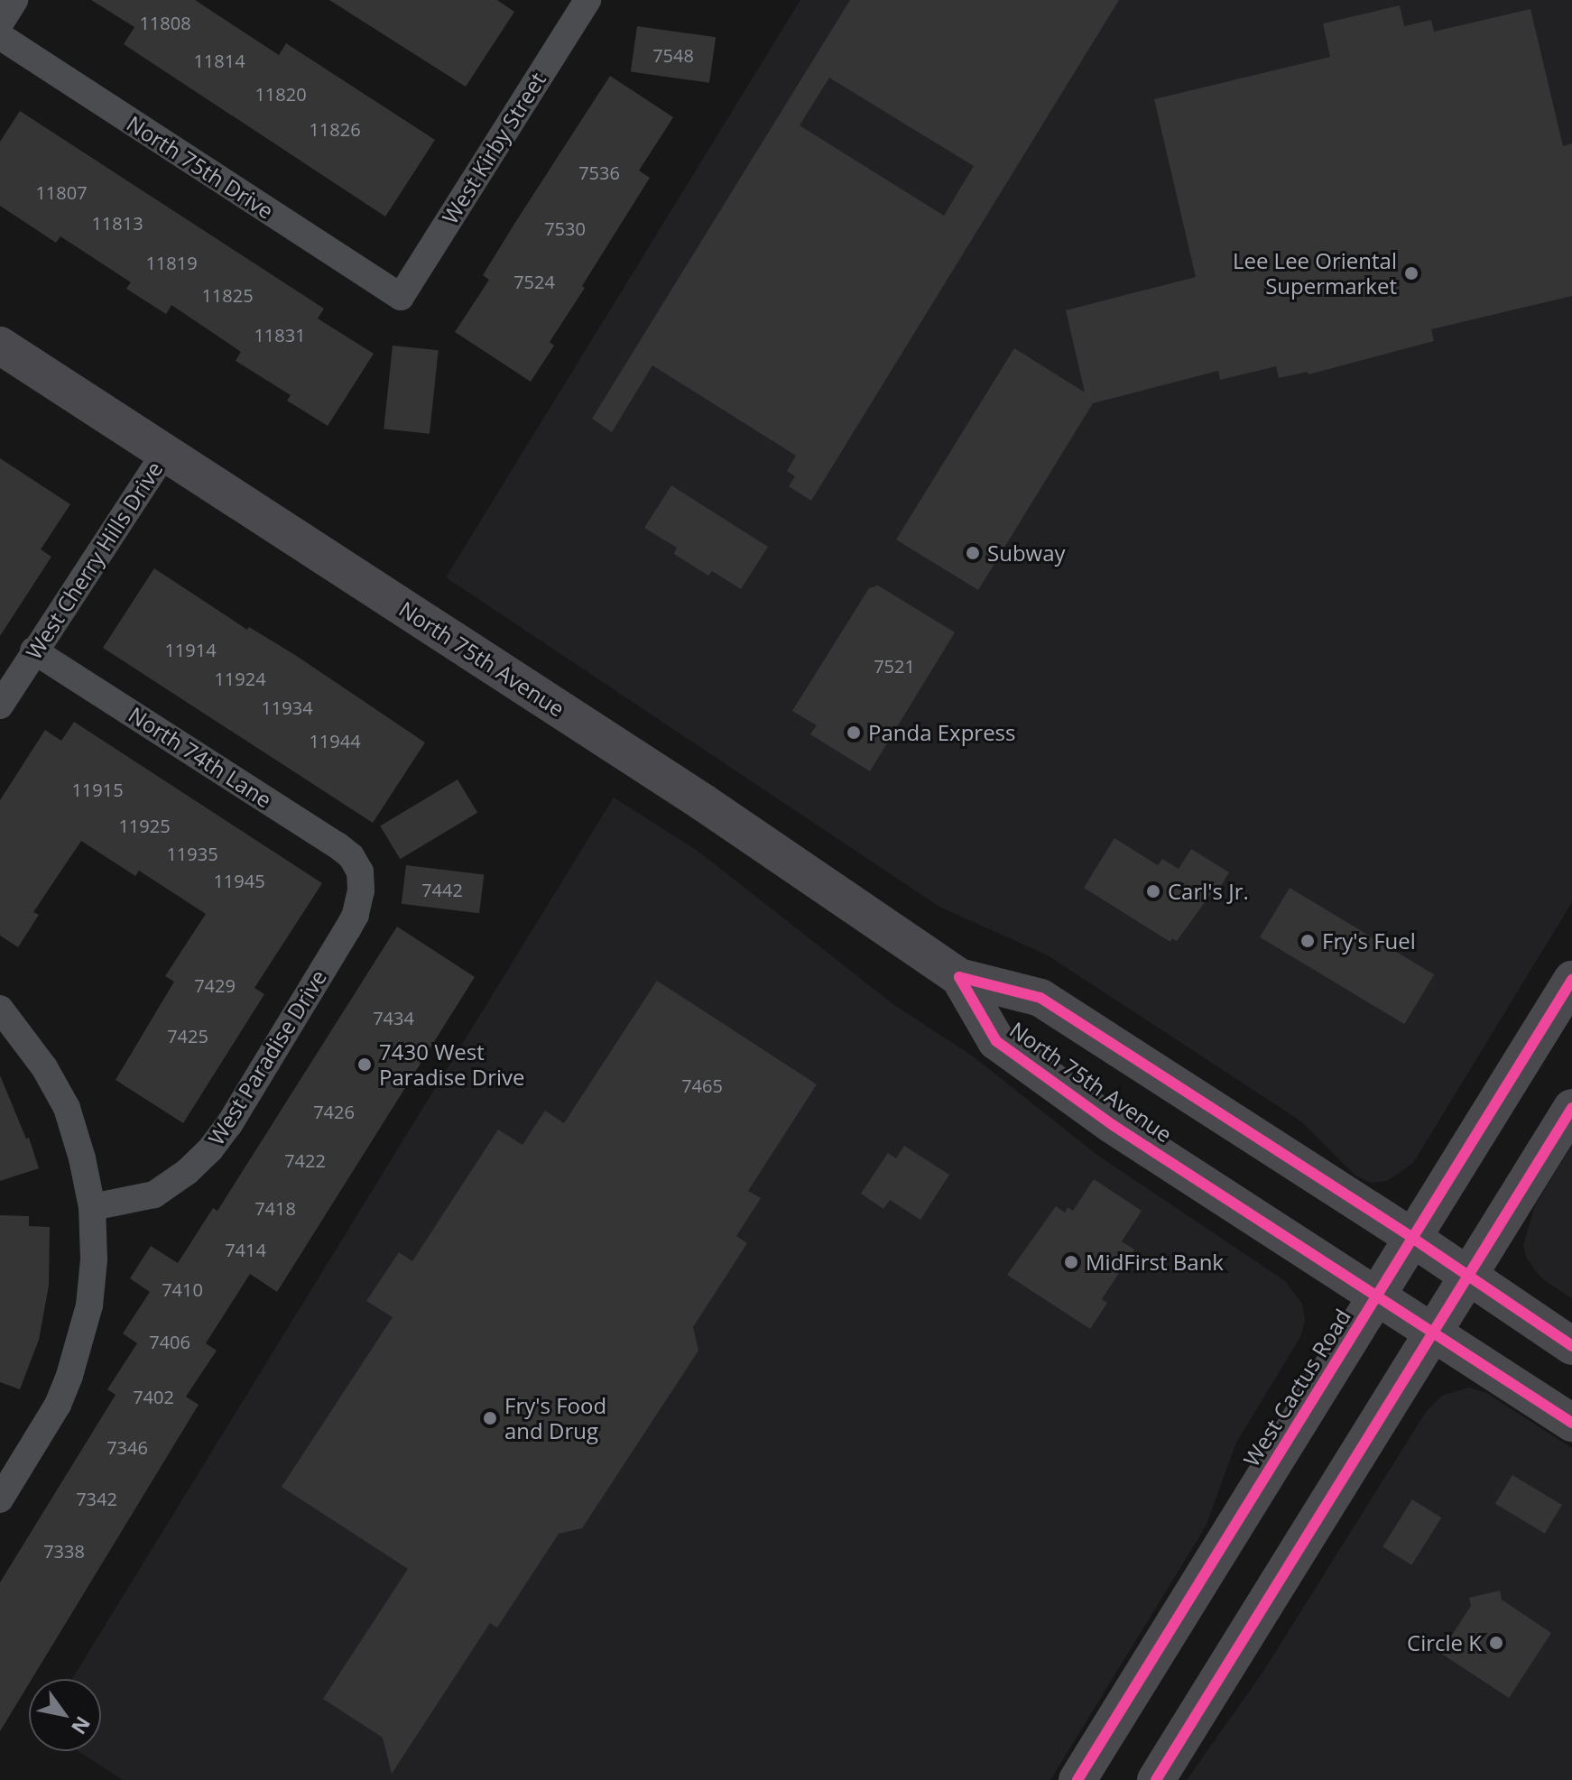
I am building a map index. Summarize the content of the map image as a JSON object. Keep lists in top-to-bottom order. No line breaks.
{"streets":{"main road":["North 75th Avenue","West Cactus Road"],"street":["West Kirby Street","North 75th Drive","West Cherry Hills Drive","North 74th Lane","West Paradise Drive"]},"crossings":[["West Kirby Street","North 75th Drive"],["West Cherry Hills Drive","North 75th Avenue"],["West Cherry Hills Drive","North 74th Lane"],["North 75th Avenue","West Cactus Road"],["North 74th Lane","West Paradise Drive"]],"places":["Lee Lee Oriental Supermarket","Subway","Panda Express","Carl's Jr.","Fry's Fuel","7430 West Paradise Drive","MidFirst Bank","Fry's Food and Drug","Circle K"],"house_numbers":["11808","7548","11814","11820","11826","7536","11807","11813","7530","11819","7524","11825","11831","11914","7521","11924","11934","11944","11915","11925","11935","11945","7442","7429","7434","7425","7465","7426","7422","7418","7414","7410","7406","7402","7346","7342","7338"],"north":"bottom right"}
